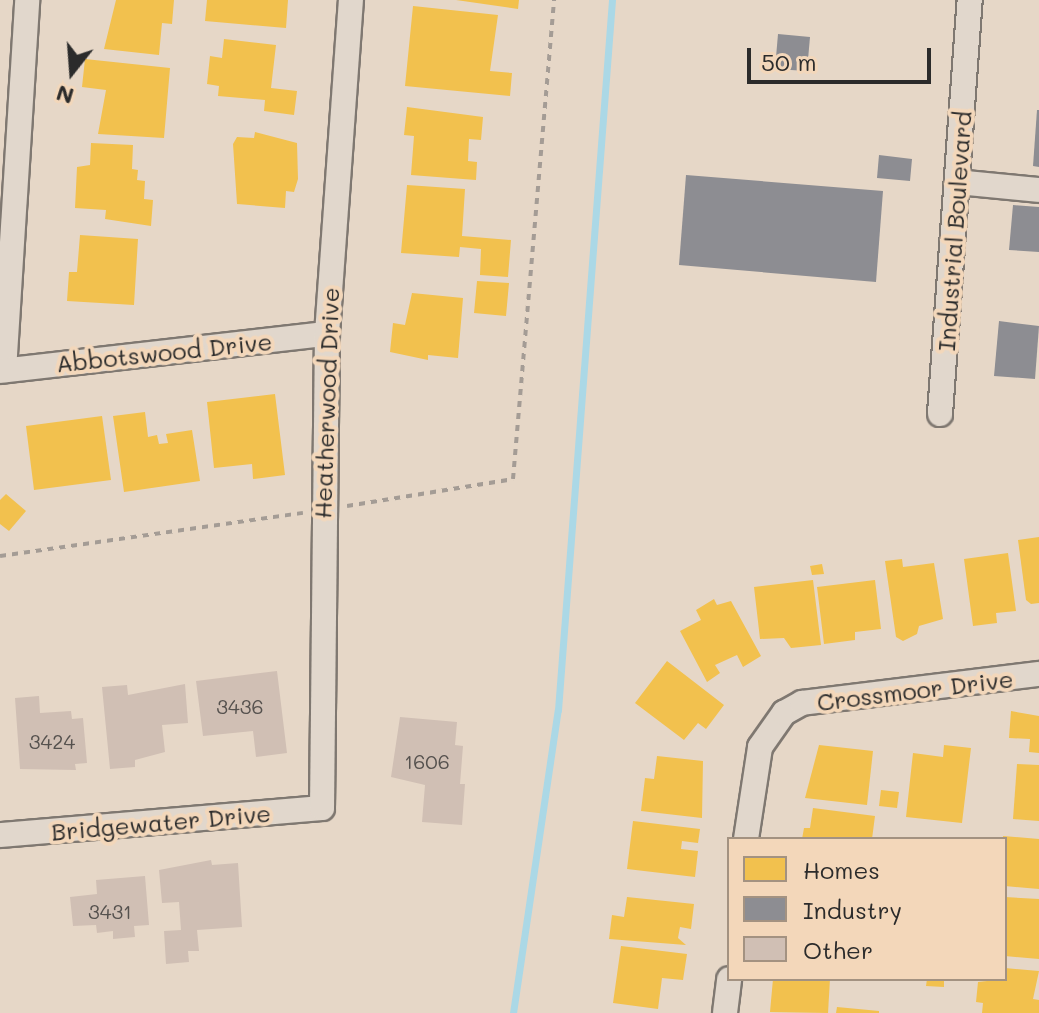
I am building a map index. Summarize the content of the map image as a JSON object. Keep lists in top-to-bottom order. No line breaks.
{"streets":{"street":["Industrial Boulevard","Abbotswood Drive","Heatherwood Drive","Crossmoor Drive","Bridgewater Drive"]},"crossings":[["Abbotswood Drive","Heatherwood Drive"],["Heatherwood Drive","Bridgewater Drive"]],"house_numbers":["3436","3424","1606","3431"],"legend":["Homes","Industry","Other"],"scale_bar":"50 m","north":"bottom"}
